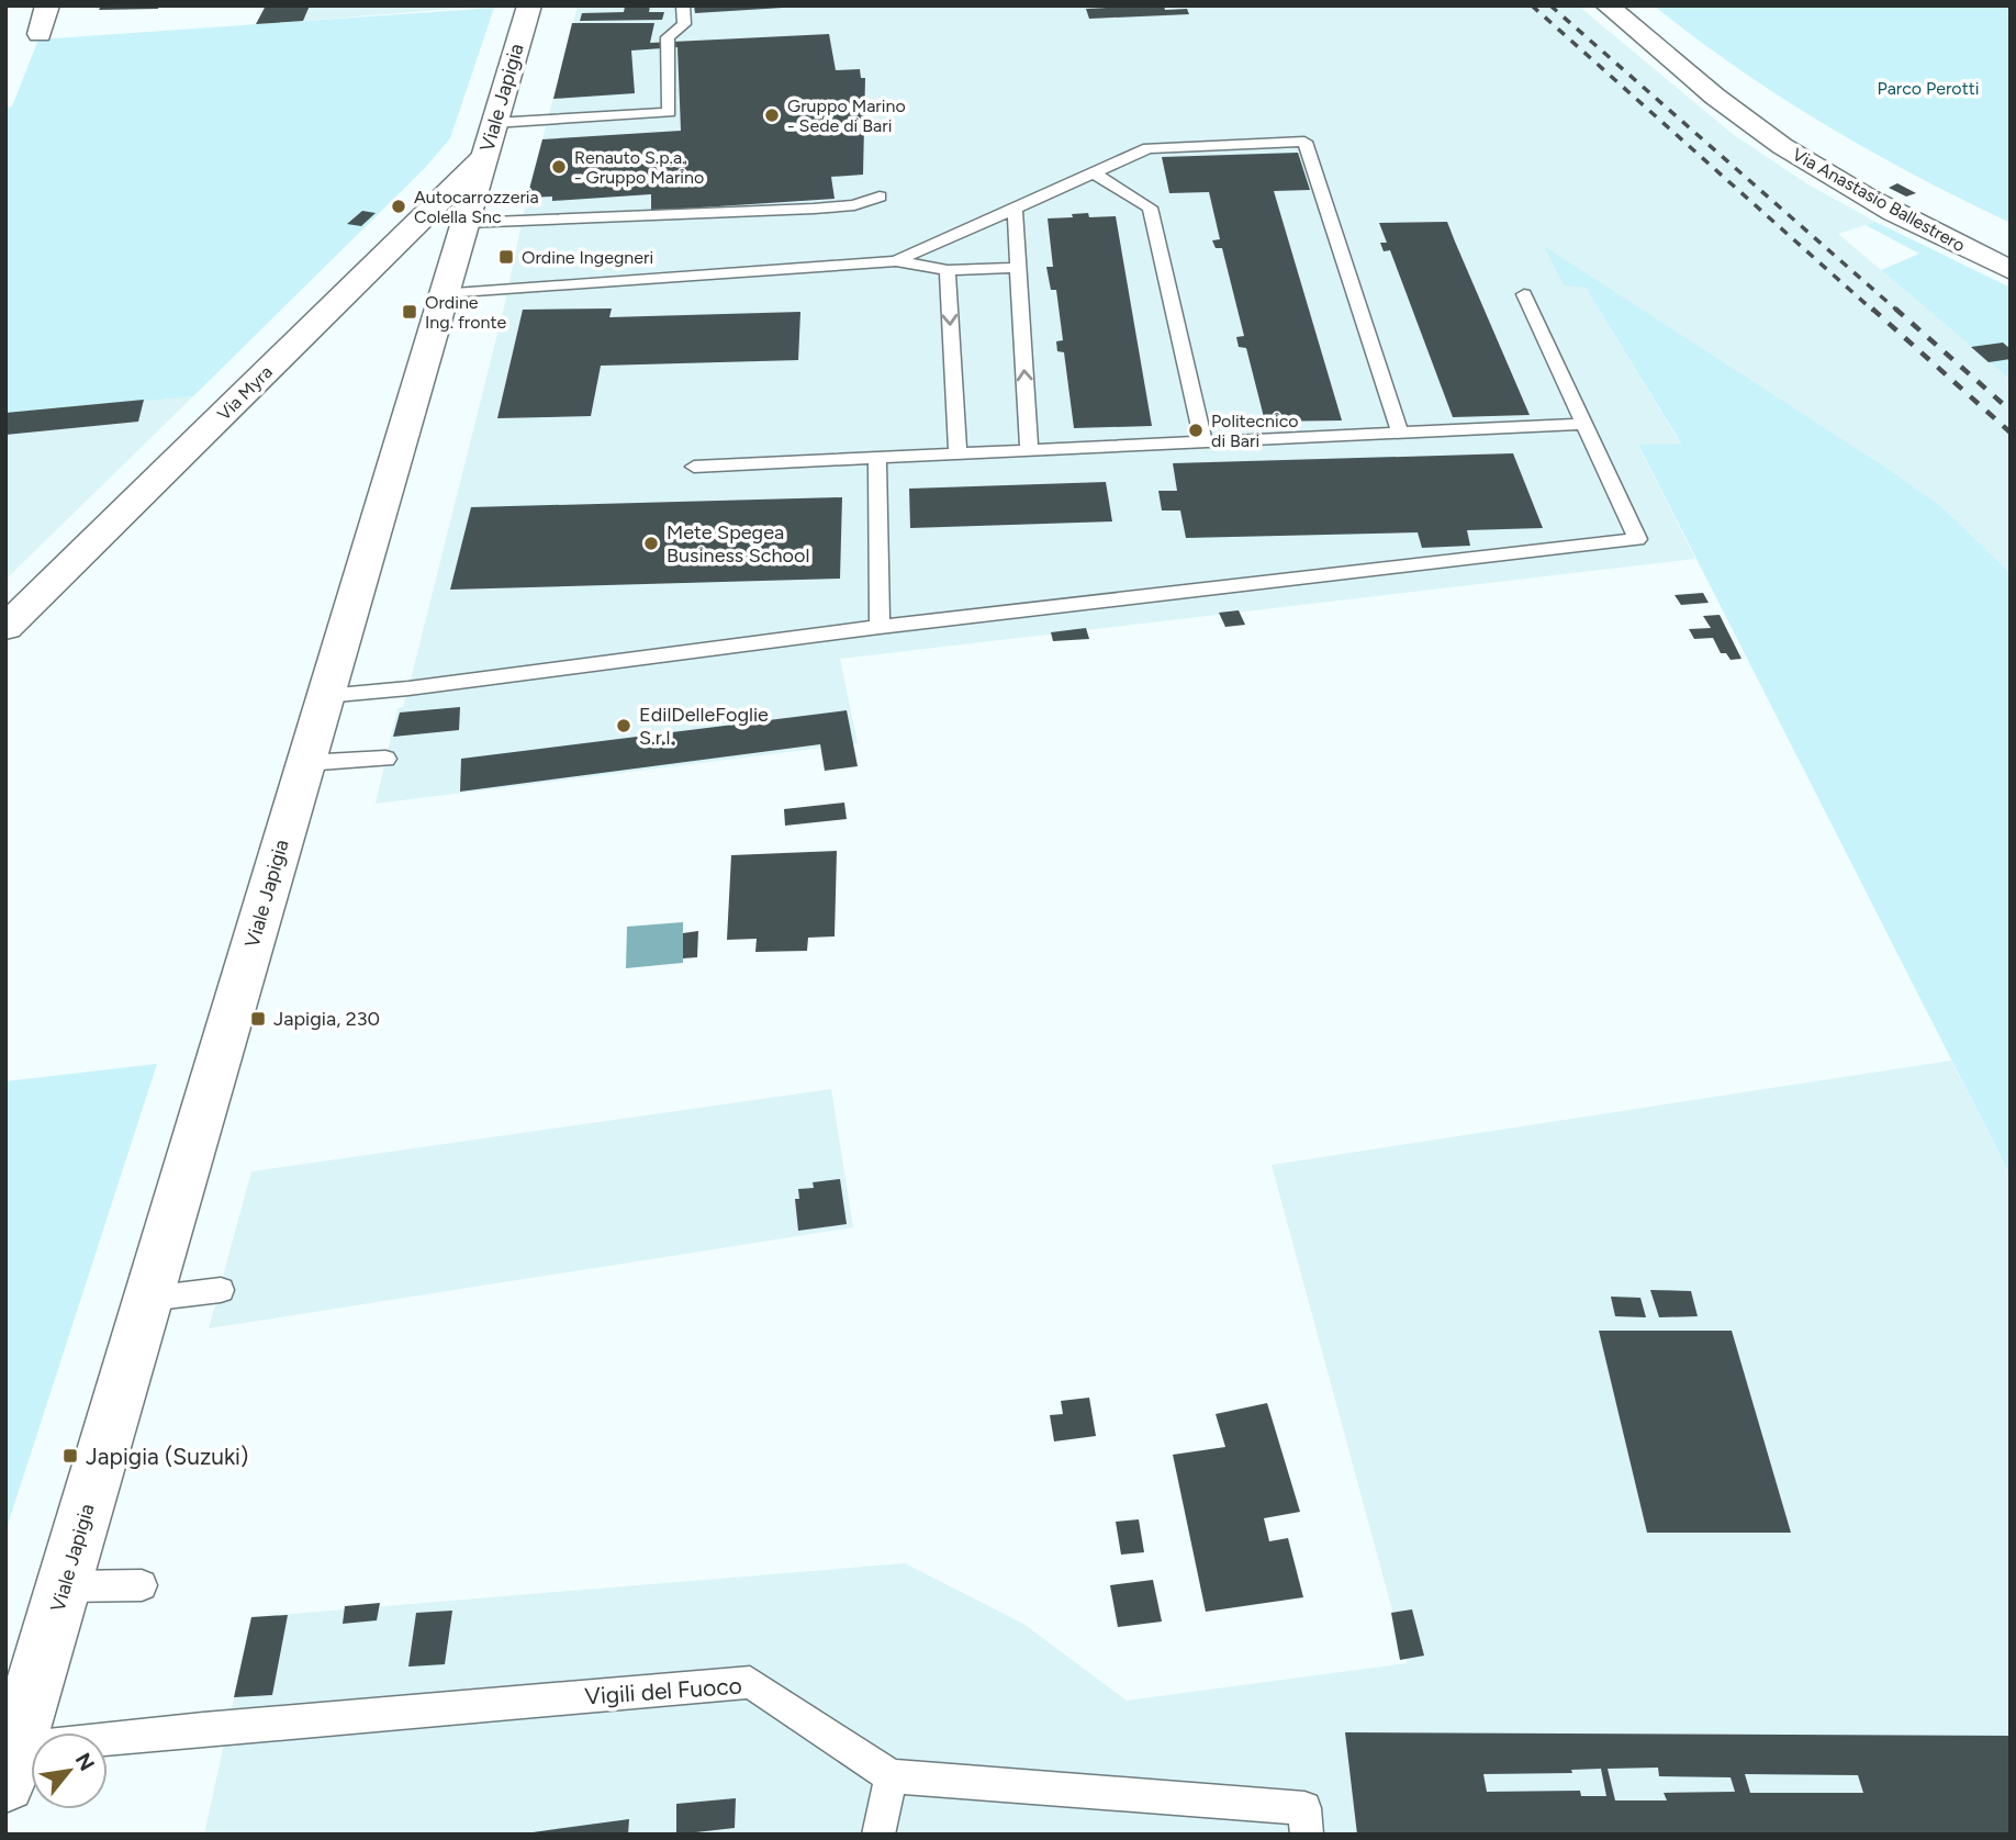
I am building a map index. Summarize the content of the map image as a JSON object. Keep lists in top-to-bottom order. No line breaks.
{"streets":{"main road":["Viale Japigia","Via Anastasio Ballestrero","Via Myra"],"lane":["Vigili del Fuoco"]},"crossings":[["Viale Japigia","Via Myra"],["Viale Japigia","Vigili del Fuoco"]],"parks":["Parco Perotti"],"places":{"other":["Gruppo Marino - Sede di Bari","Renauto S.p.a. - Gruppo Marino","Autocarrozzeria Colella Snc","Politecnico di Bari","Mete Spegea Business School","EdilDelleFoglie S.r.l."],"transit":["Ordine Ingegneri","Ordine Ing. fronte","Japigia, 230","Japigia (Suzuki)"]},"north":"top right"}
